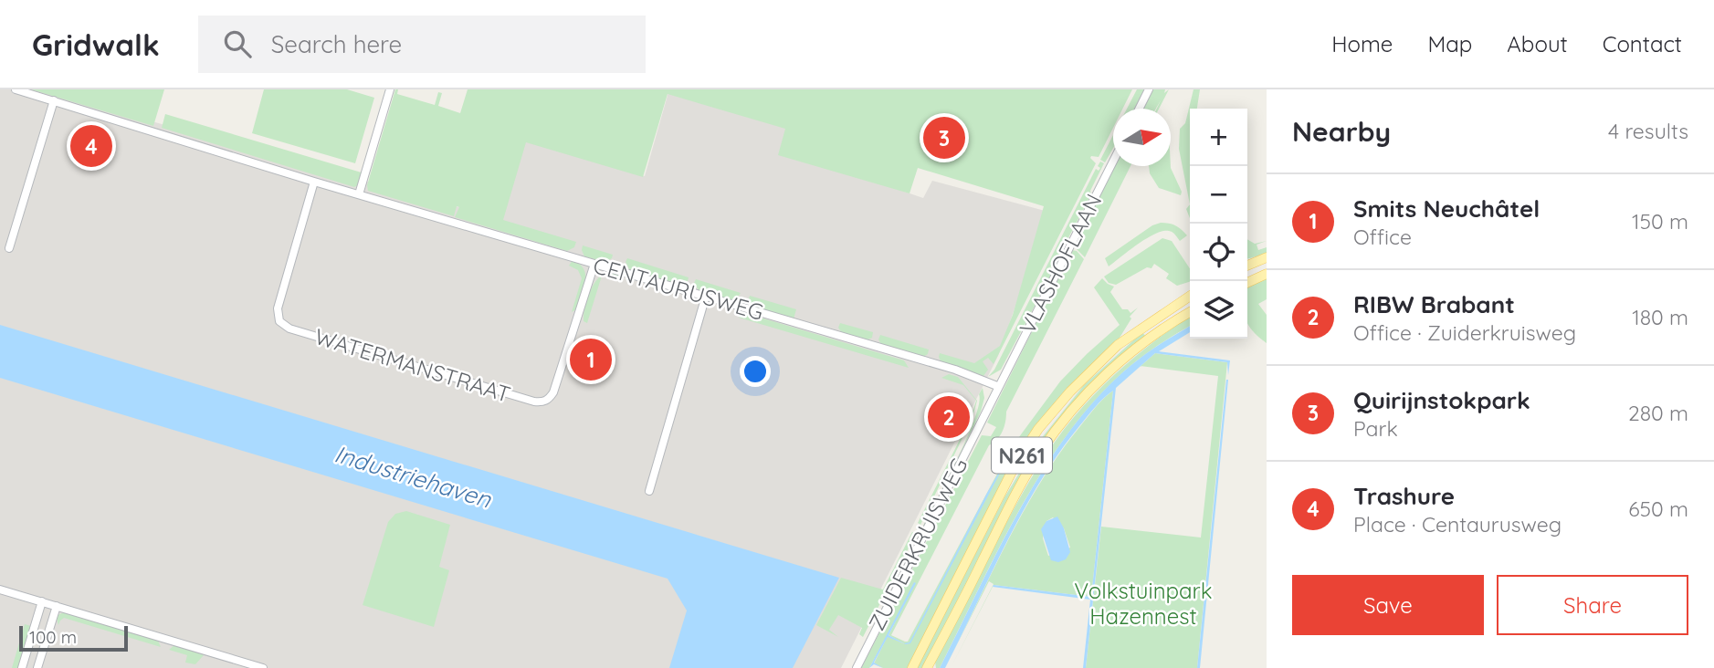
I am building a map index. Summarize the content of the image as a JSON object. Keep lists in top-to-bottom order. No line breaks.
{"streets":{"main road":["N261"],"street":["VLASHOFLAAN","CENTAURUSWEG","WATERMANSTRAAT","ZUIDERKRUISWEG"]},"crossings":[["VLASHOFLAAN","CENTAURUSWEG"],["VLASHOFLAAN","ZUIDERKRUISWEG"],["CENTAURUSWEG","WATERMANSTRAAT"],["CENTAURUSWEG","ZUIDERKRUISWEG"]],"water":["Industriehaven"],"parks":["Volkstuinpark Hazennest"],"scale_bar":"100 m","north":"right","page":{"header":"Gridwalk","search":"Search here","nav":["Home","Map","About","Contact"],"heading":["Nearby","4 results"],"map_buttons":["+","−"],"pins":["3","4","1","2"],"list":[{"mark":"1","name":"Smits Neuchâtel","note":"Office","value":"150 m"},{"mark":"2","name":"RIBW Brabant","note":"Office · Zuiderkruisweg","value":"180 m"},{"mark":"3","name":"Quirijnstokpark","note":"Park","value":"280 m"},{"mark":"4","name":"Trashure","note":"Place · Centaurusweg","value":"650 m"}],"buttons":["Save","Share"],"scale":"100 m"}}
